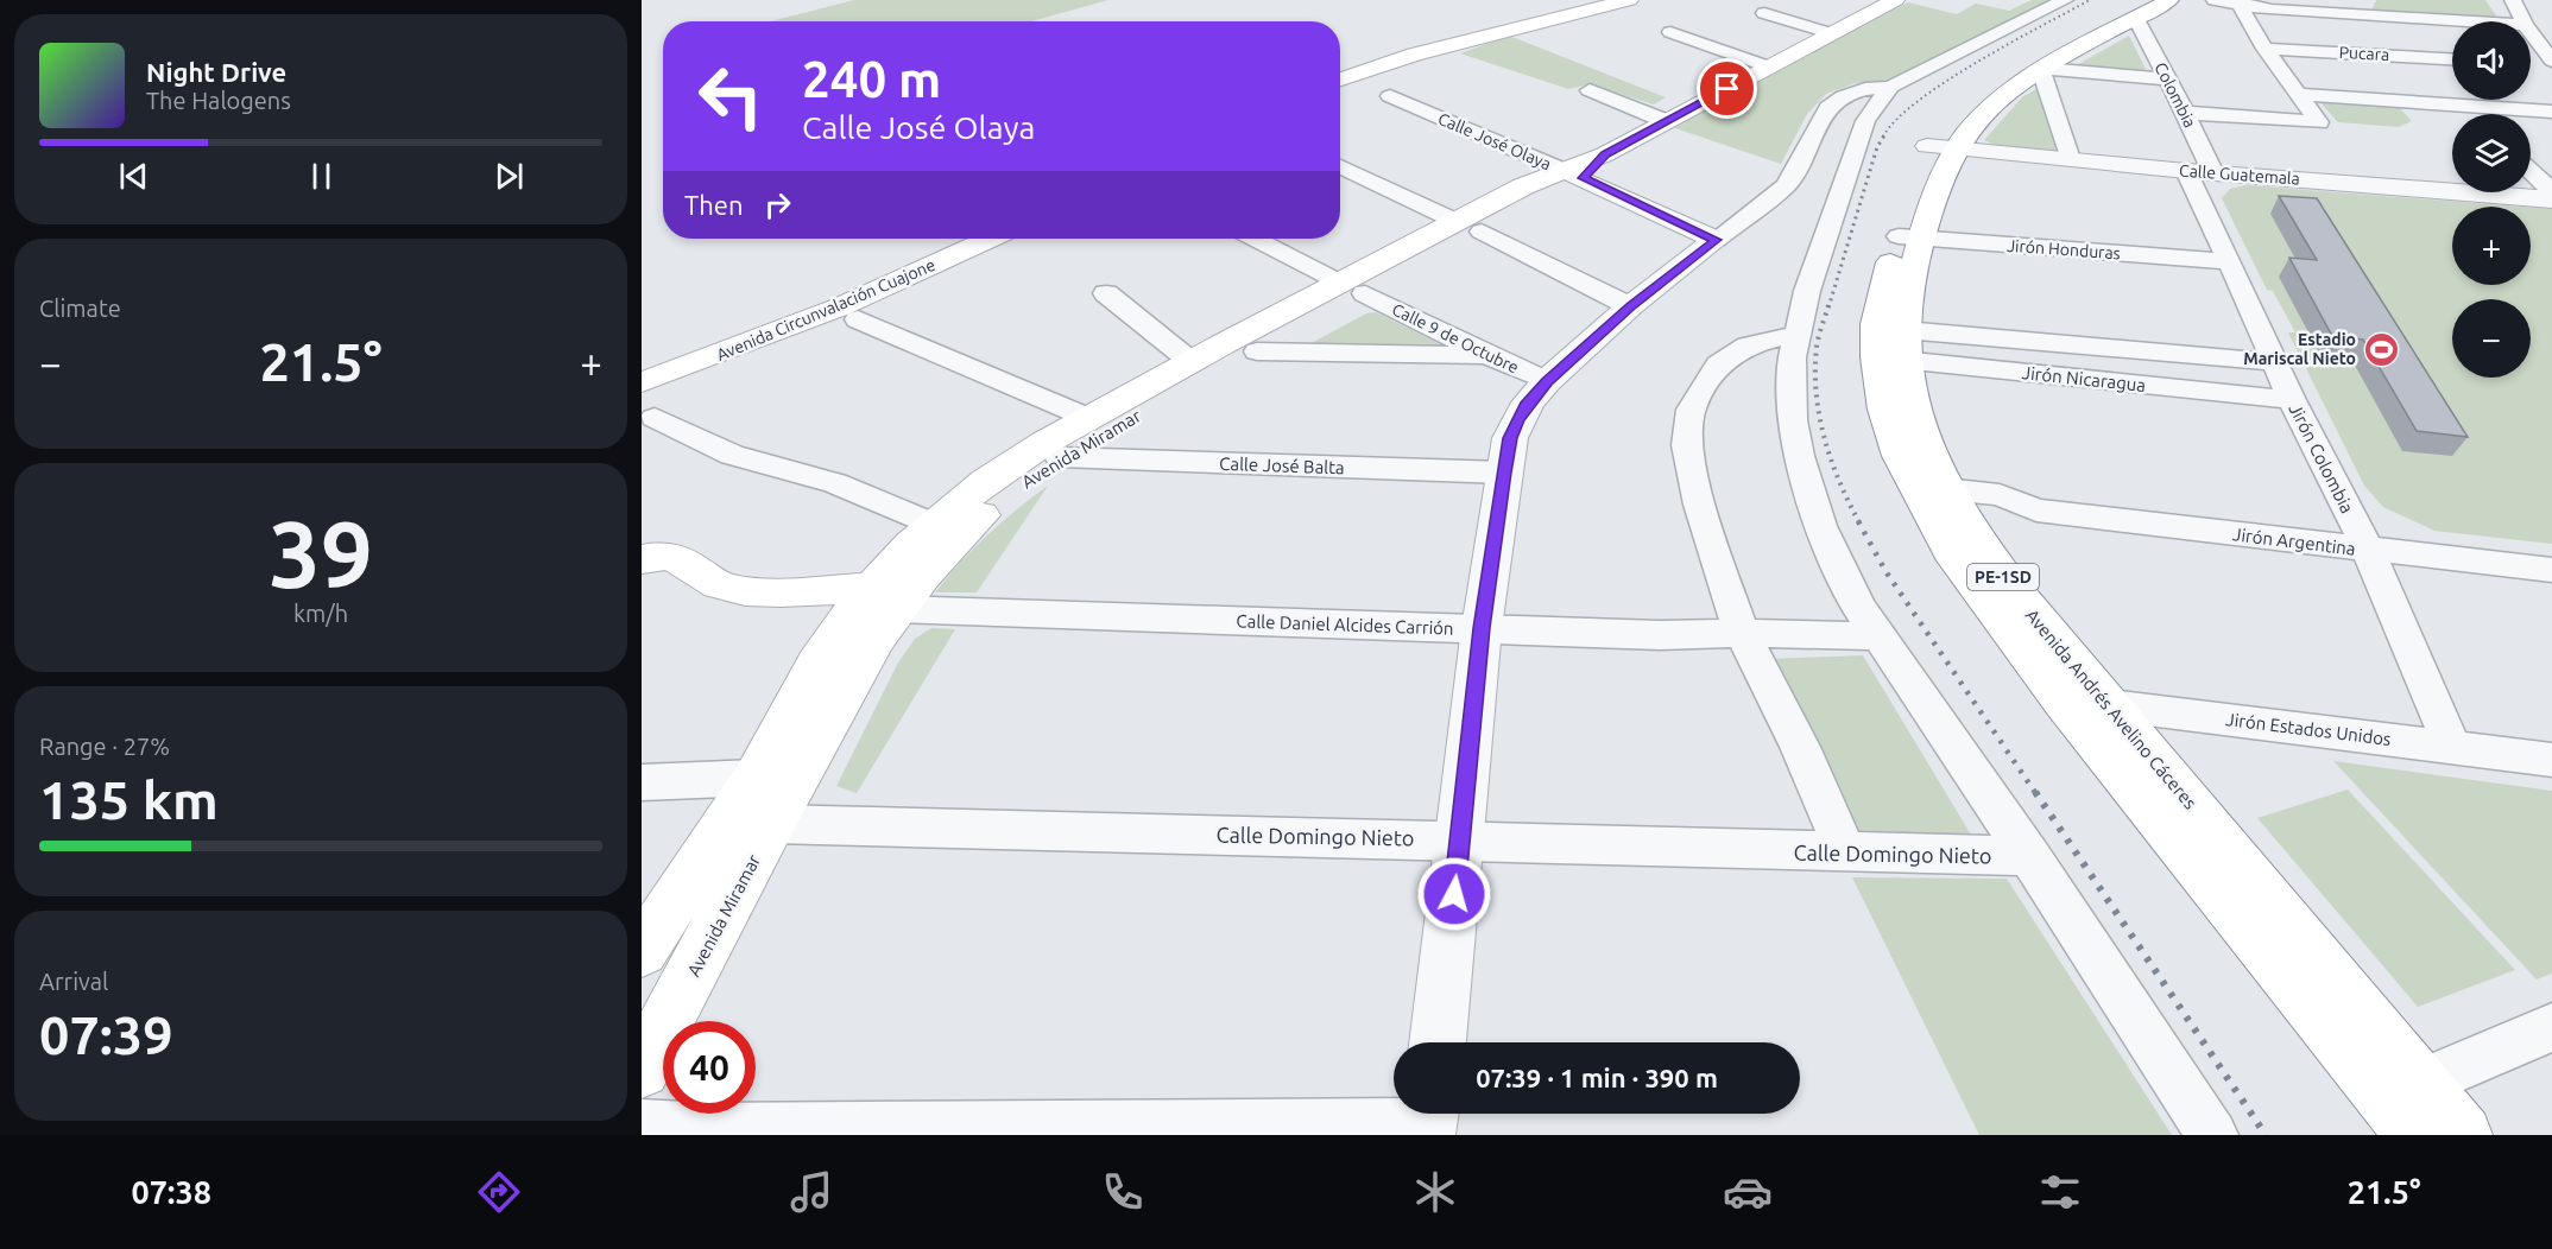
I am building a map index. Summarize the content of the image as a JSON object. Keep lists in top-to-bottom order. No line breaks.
{"streets":{"main road":["Avenida Circunvalación Cuajone","Avenida Miramar","PE-1SD","Calle Daniel Alcides Carrión","Avenida Andrés Avelino Cáceres"],"street":["Pucara","Colombia","Calle José Olaya","Calle Guatemala","Jirón Honduras","Calle 9 de Octubre","Jirón Nicaragua","Jirón Colombia","Calle José Balta","Jirón Argentina","Jirón Estados Unidos","Calle Domingo Nieto"]},"crossings":[["Colombia","Calle Guatemala"],["Colombia","Jirón Colombia"],["Colombia","Avenida Andrés Avelino Cáceres"],["Calle José Olaya","Avenida Miramar"],["Calle Guatemala","Jirón Colombia"],["Calle Guatemala","Avenida Andrés Avelino Cáceres"],["Jirón Honduras","Jirón Colombia"],["Jirón Honduras","Avenida Andrés Avelino Cáceres"],["Calle 9 de Octubre","Avenida Miramar"],["Jirón Nicaragua","Jirón Colombia"],["Jirón Nicaragua","Avenida Andrés Avelino Cáceres"],["Avenida Miramar","Calle José Balta"],["Avenida Miramar","Calle Daniel Alcides Carrión"],["Avenida Miramar","Calle Domingo Nieto"],["Jirón Colombia","Jirón Argentina"],["Jirón Colombia","Jirón Estados Unidos"],["Jirón Argentina","Avenida Andrés Avelino Cáceres"],["Avenida Andrés Avelino Cáceres","Jirón Estados Unidos"]],"places":{"sports":["Estadio Mariscal Nieto"]},"page":{"map_buttons":["+","−"],"turn":["240 m","Calle José Olaya"],"song":["Night Drive","The Halogens"],"then":"Then","tile":["Climate",["39","km/h"],["Range · 27%","135 km"],["Arrival","07:39"]],"heat":["−","21.5°","+"],"limit":"40","trip":"07:39 · 1 min · 390 m","tabs":["07:38","21.5°"]}}
